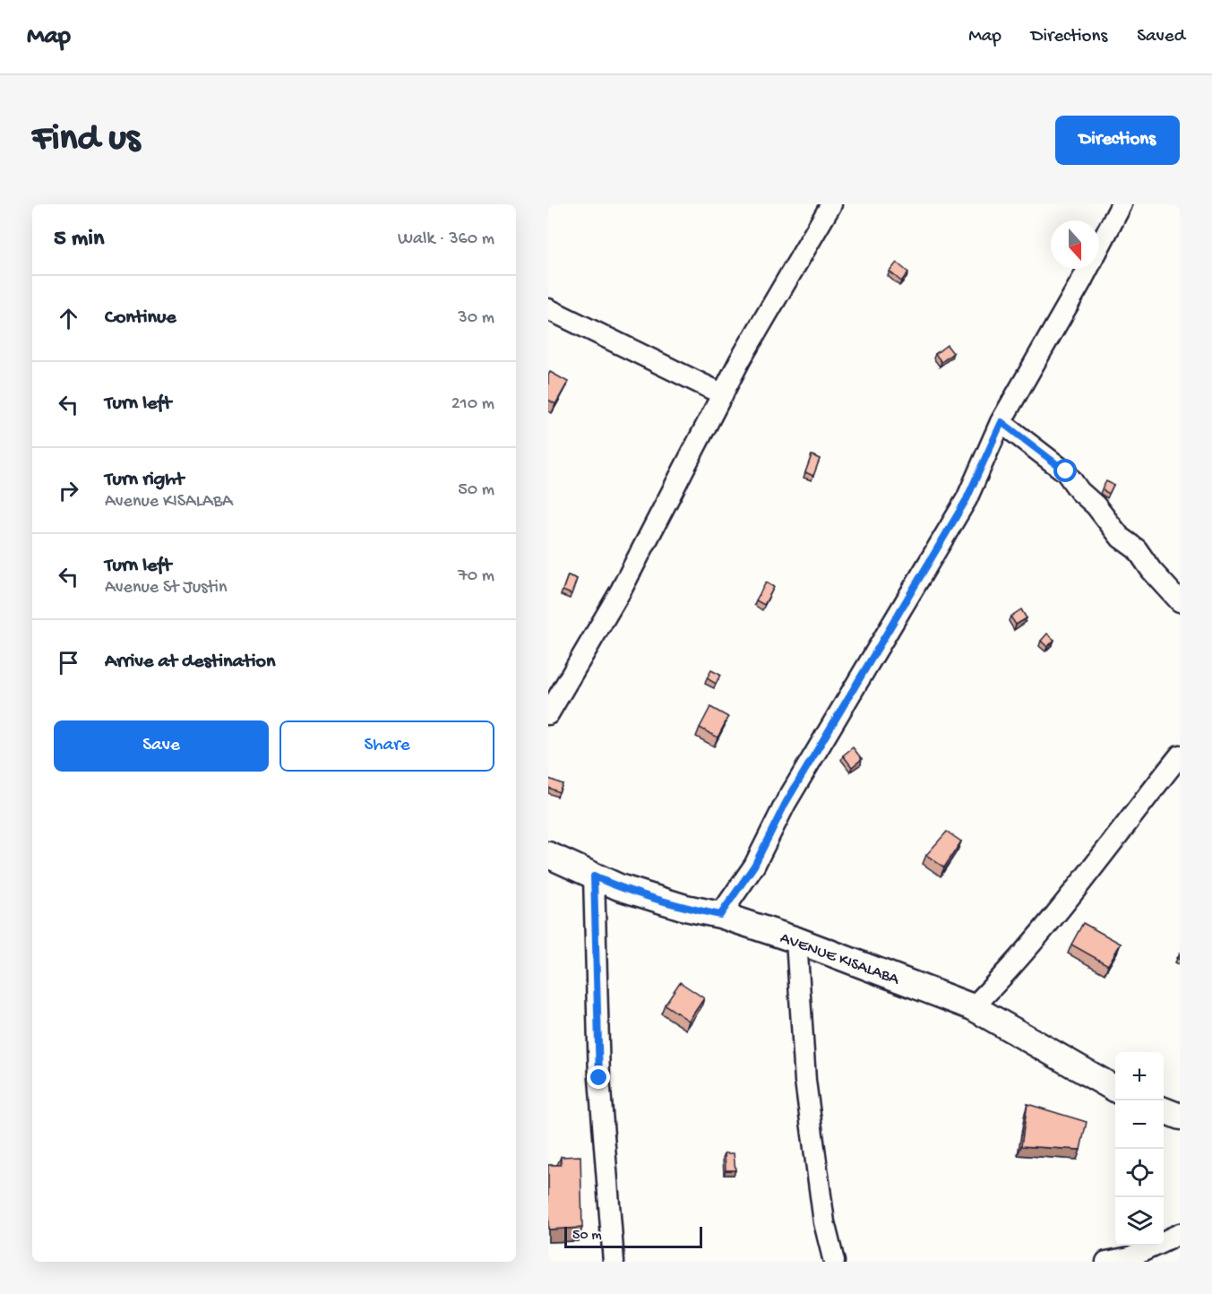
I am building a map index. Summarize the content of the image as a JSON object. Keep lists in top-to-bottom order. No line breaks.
{"streets":{"street":["AVENUE KISALABA"]},"scale_bar":"50 m","north":"bottom","page":{"header":"Map","nav":["Map","Directions","Saved"],"buttons":["Directions",["Save","Share"]],"title":"Find us","heading":["5 min","Walk · 360 m"],"list":[["Continue","30 m"],["Turn left","210 m"],["Turn right","Avenue KISALABA","50 m"],["Turn left","Avenue St Justin","70 m"],"Arrive at destination"],"map_buttons":["+","−"],"scale":"50 m"}}
